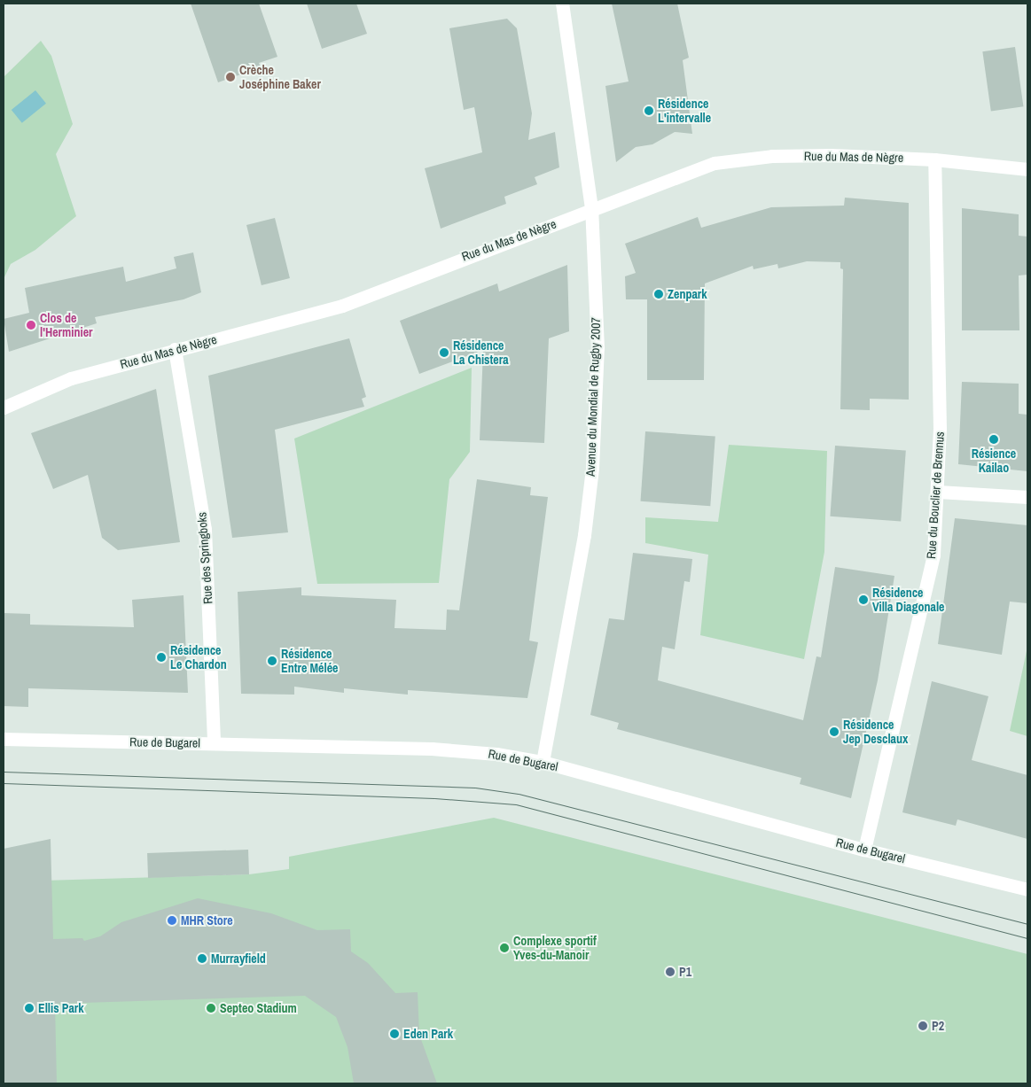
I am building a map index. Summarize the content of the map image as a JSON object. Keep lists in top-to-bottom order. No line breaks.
{"streets":{"street":["Rue du Mas de Nègre","Avenue du Mondial de Rugby 2007","Rue du Bouclier de Brennus","Rue des Springboks","Rue de Bugarel"]},"crossings":[["Rue du Mas de Nègre","Avenue du Mondial de Rugby 2007"],["Rue du Mas de Nègre","Rue du Bouclier de Brennus"],["Rue du Mas de Nègre","Rue des Springboks"],["Avenue du Mondial de Rugby 2007","Rue de Bugarel"],["Rue du Bouclier de Brennus","Rue de Bugarel"],["Rue des Springboks","Rue de Bugarel"]],"places":["Crèche Joséphine Baker","Résidence L'intervalle","Zenpark","Clos de l'Herminier","Résidence La Chistera","Résience Kailao","Résidence Villa Diagonale","Résidence Le Chardon","Résidence Entre Mélée","Résidence Jep Desclaux","MHR Store","Complexe sportif Yves-du-Manoir","Murrayfield","P1","Ellis Park","Septeo Stadium","P2","Eden Park"]}
